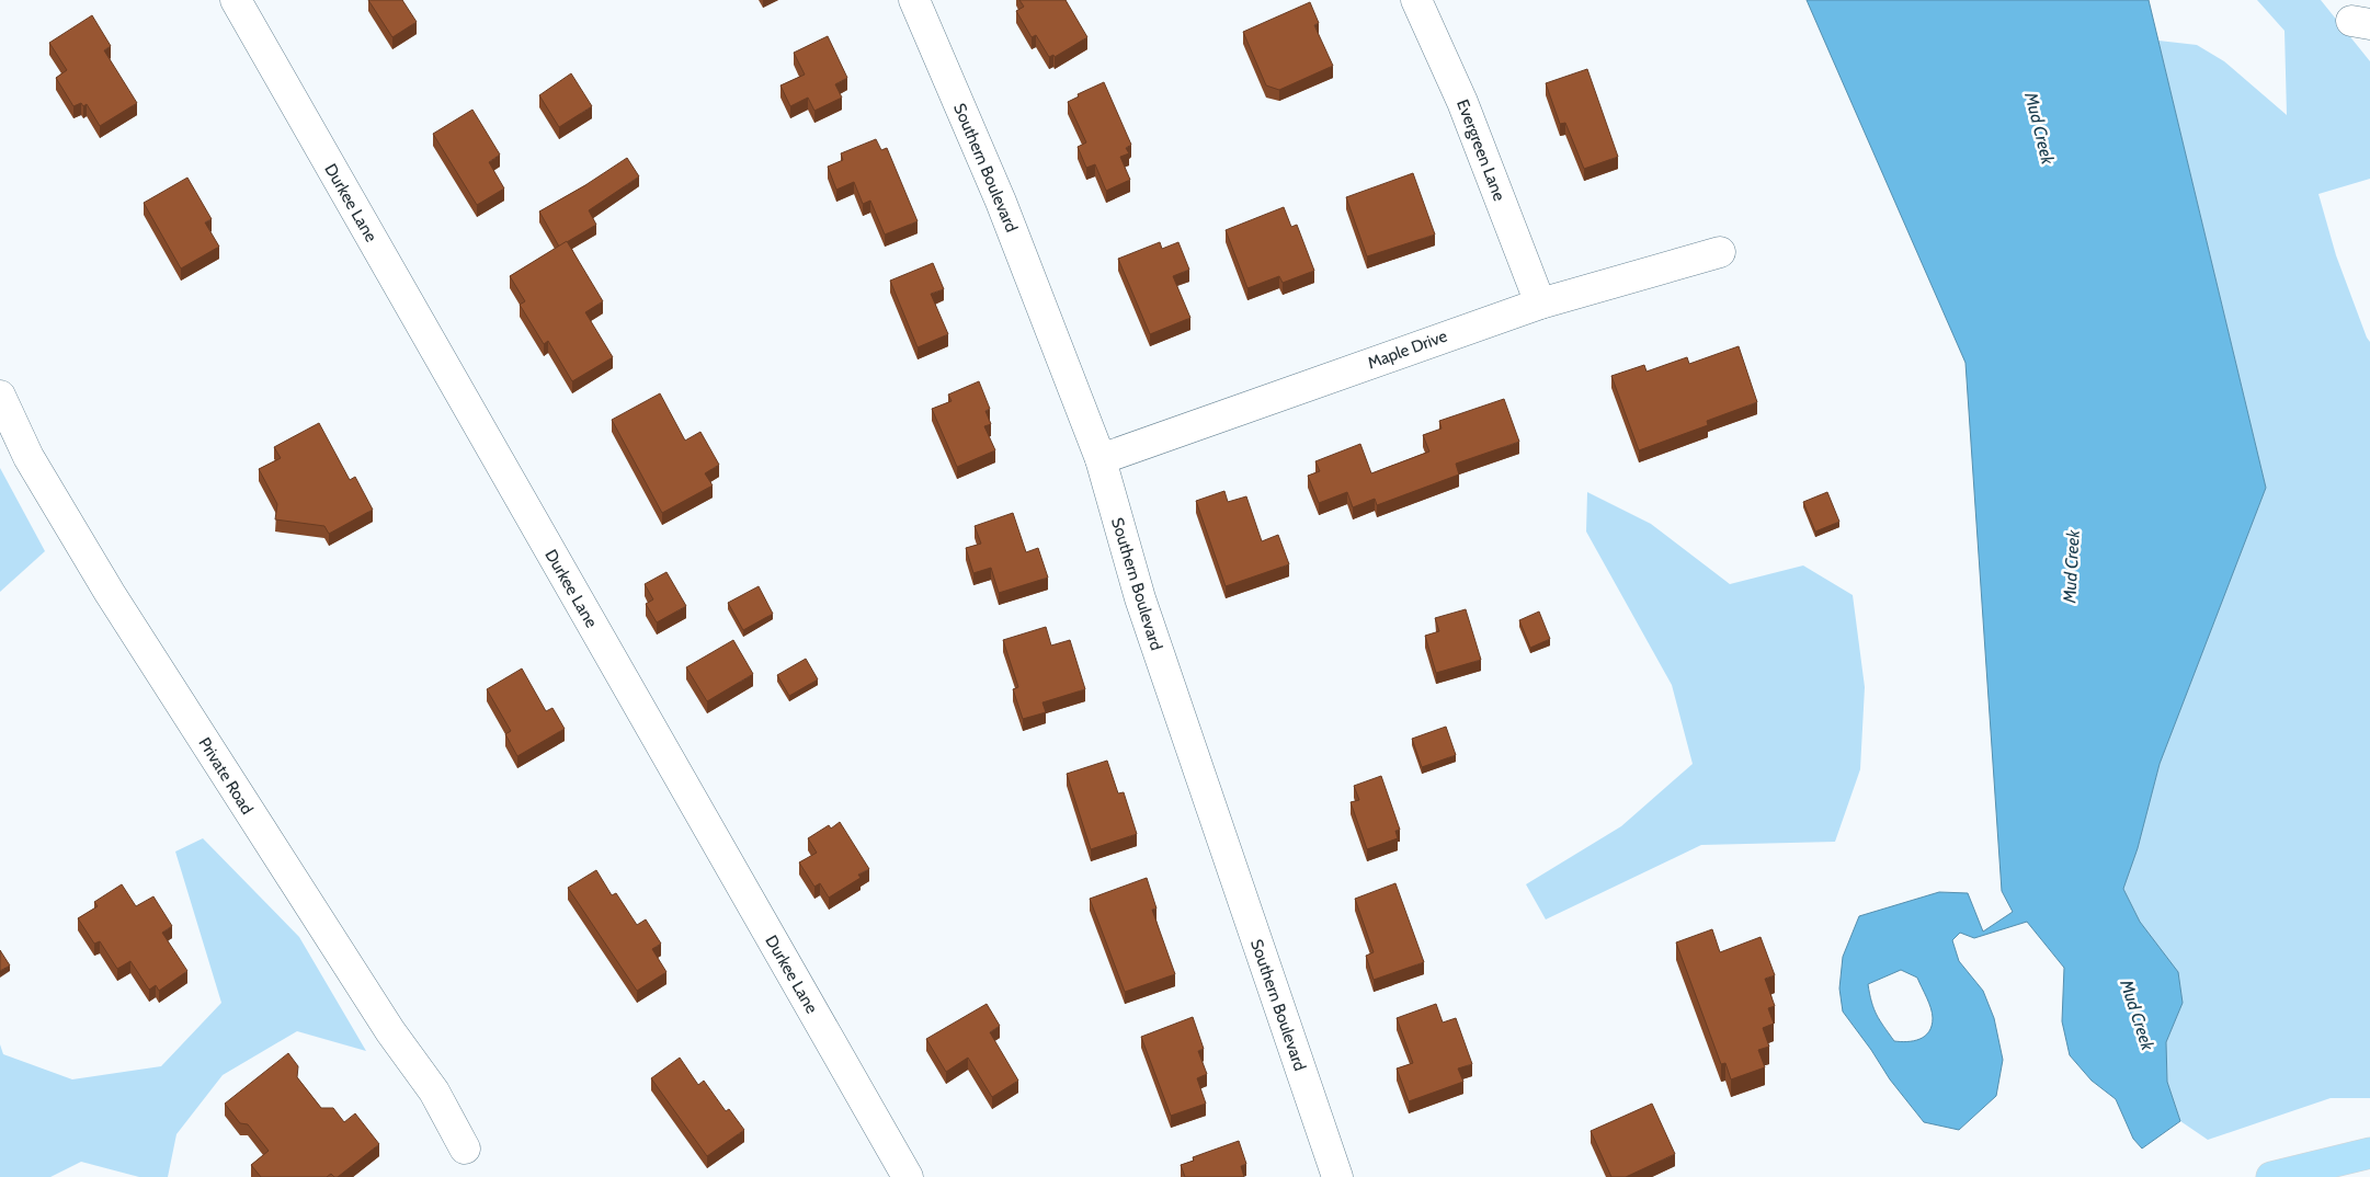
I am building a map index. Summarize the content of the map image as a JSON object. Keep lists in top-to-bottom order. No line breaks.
{"streets":{"street":["Evergreen Lane","Southern Boulevard","Durkee Lane","Maple Drive","Private Road"]},"crossings":[["Evergreen Lane","Maple Drive"],["Southern Boulevard","Maple Drive"]],"water":["Mud Creek"]}
